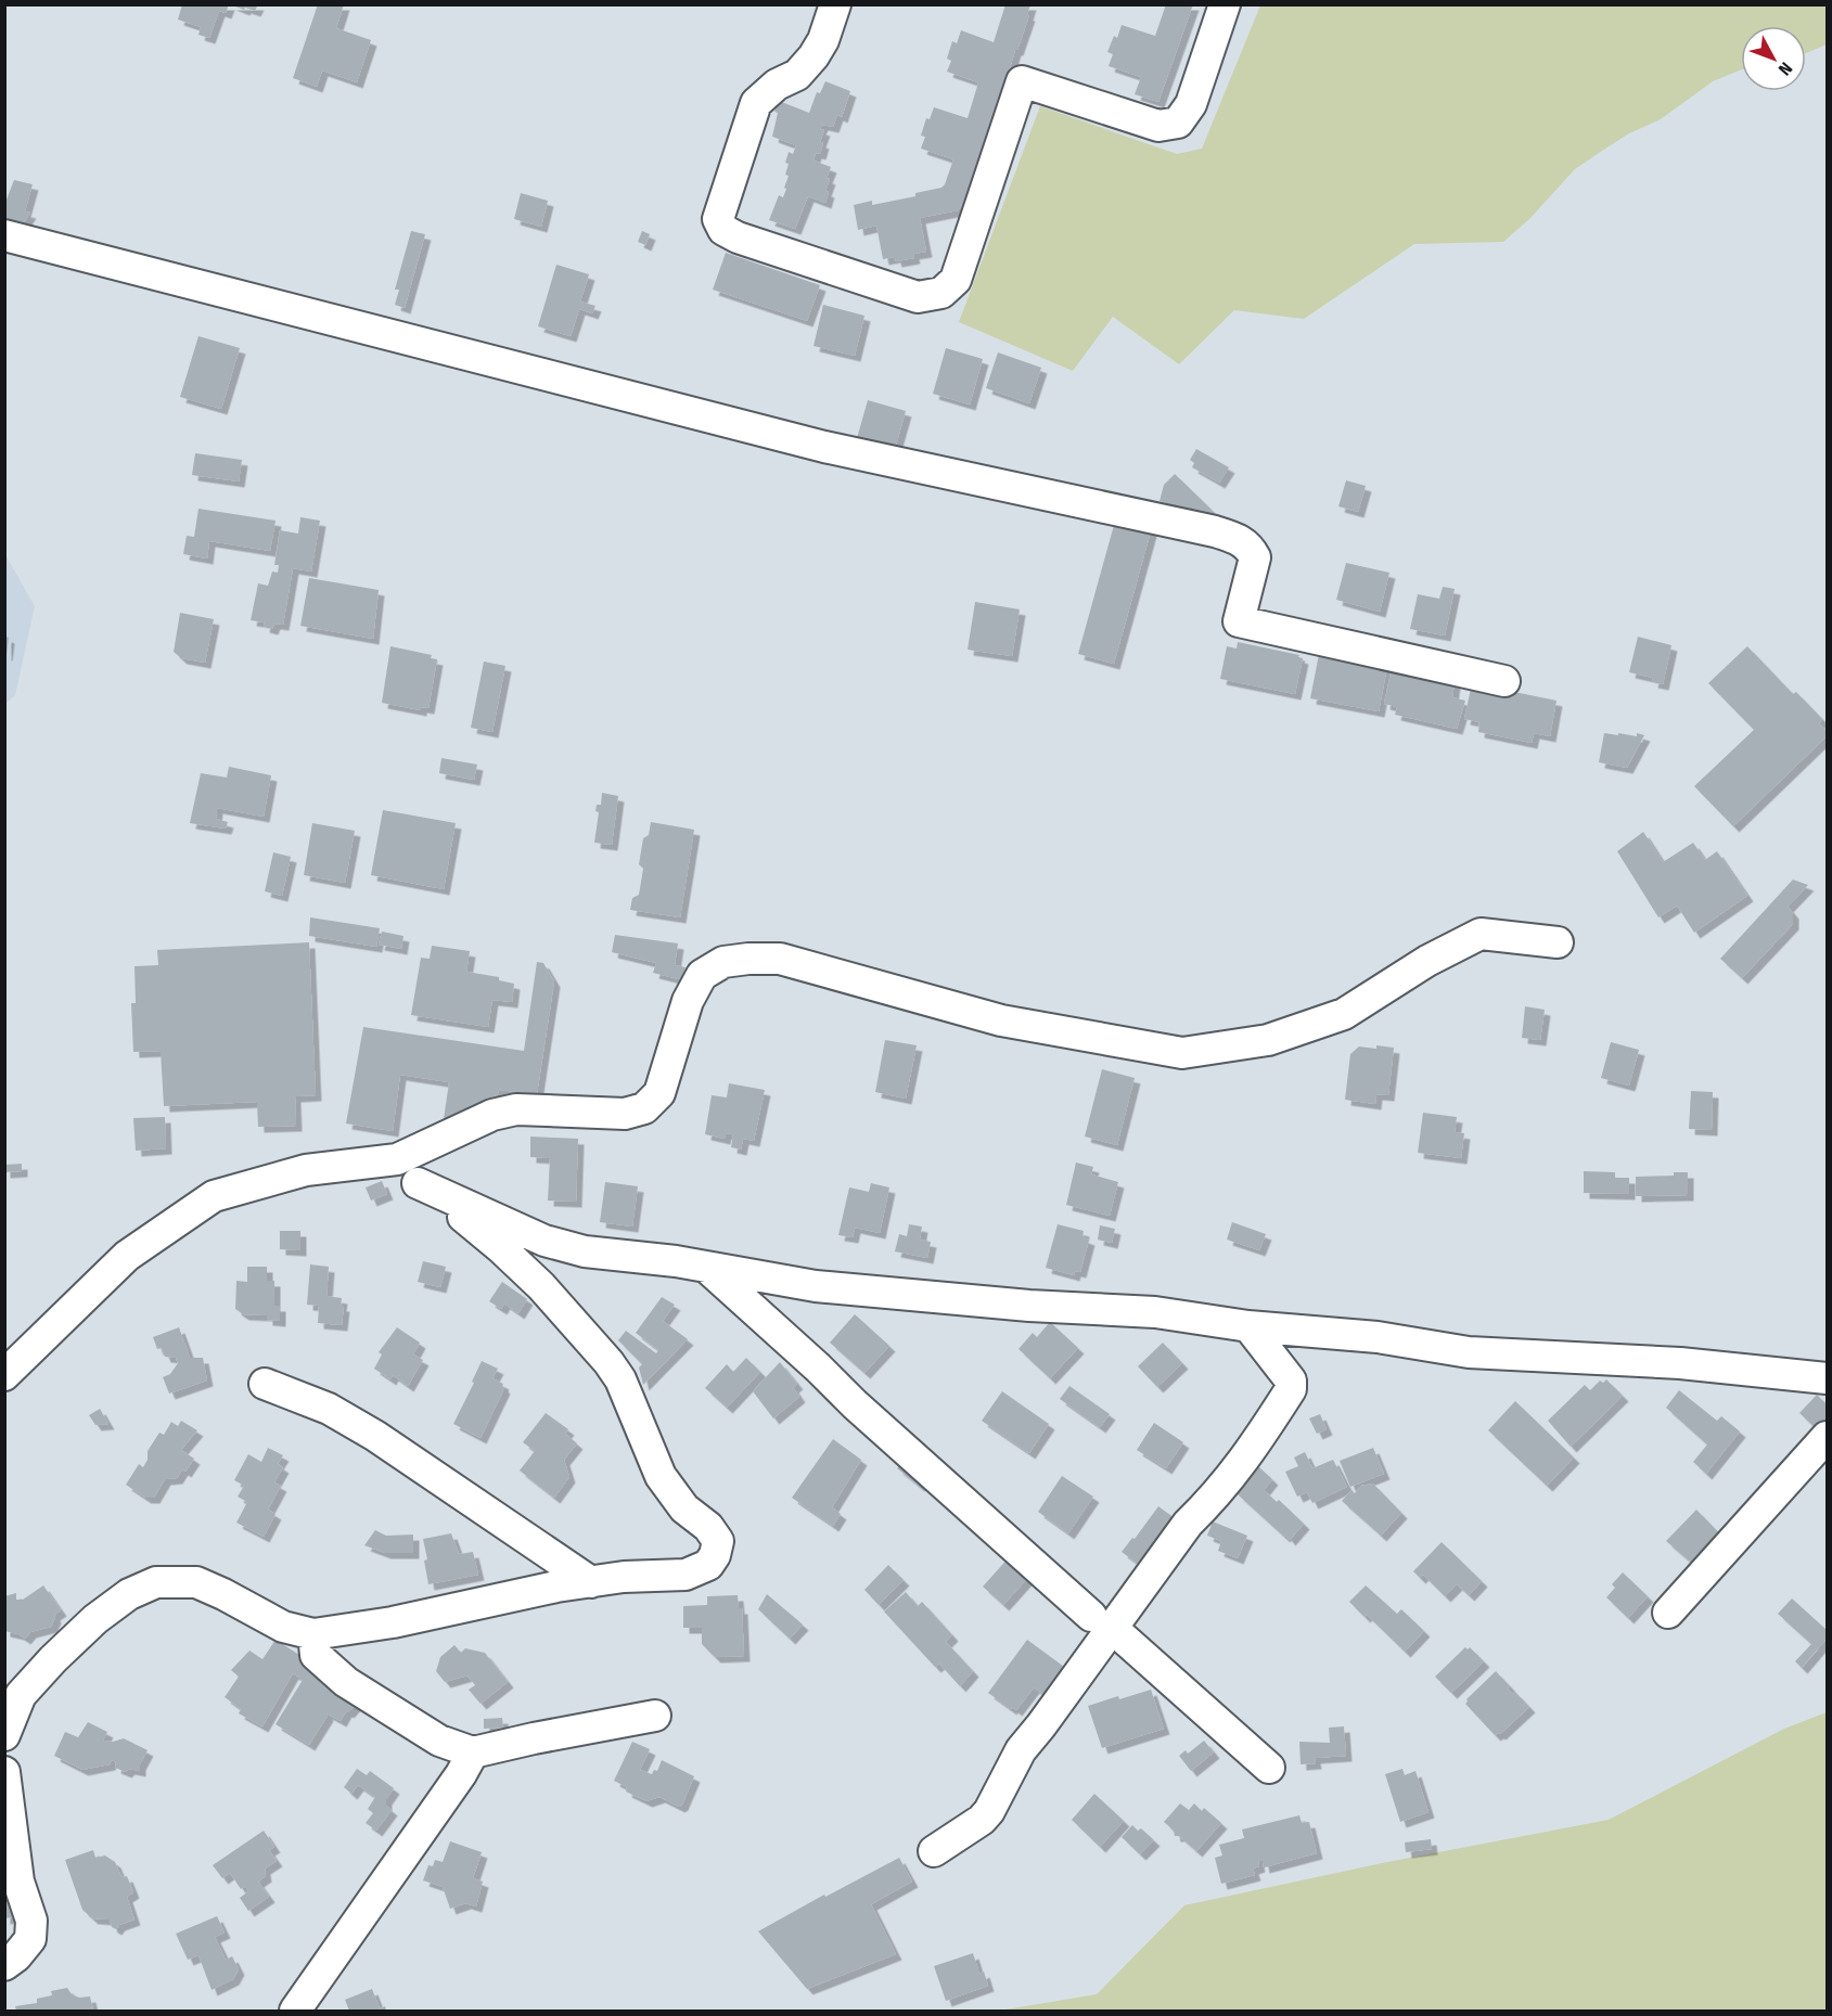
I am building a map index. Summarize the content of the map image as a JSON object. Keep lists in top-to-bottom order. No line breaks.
{"north":"bottom right"}
